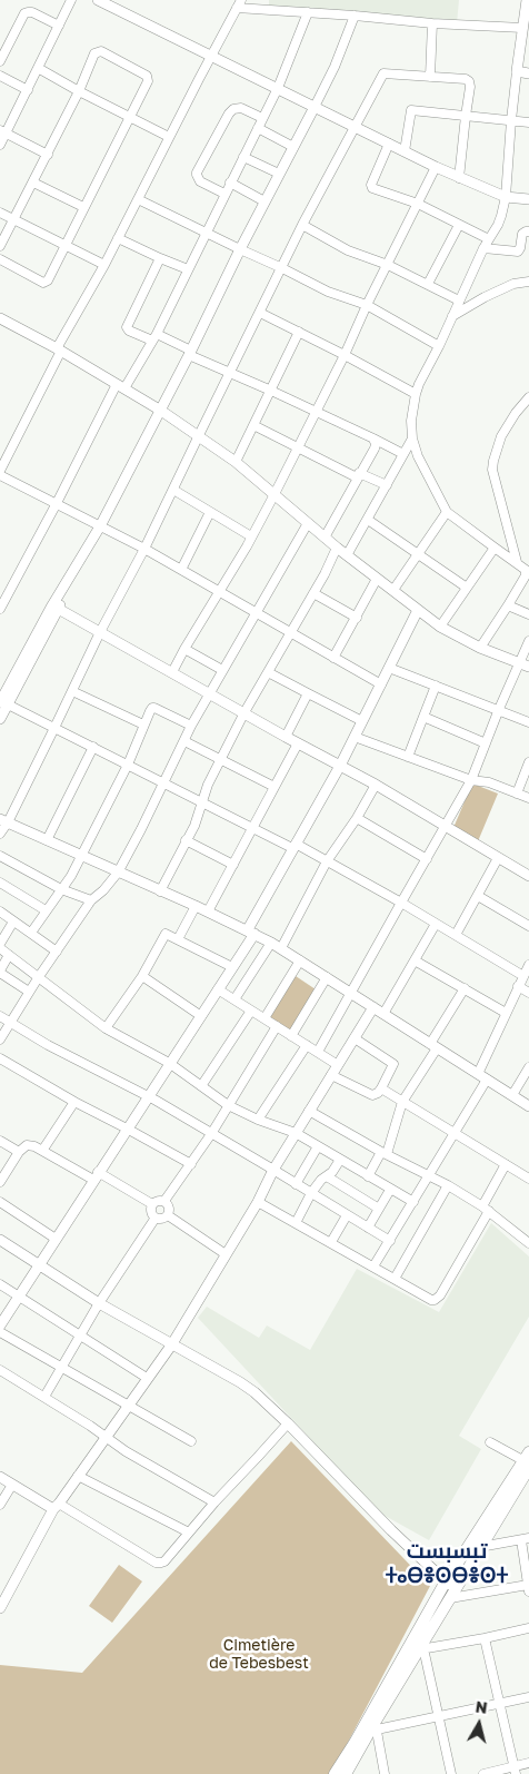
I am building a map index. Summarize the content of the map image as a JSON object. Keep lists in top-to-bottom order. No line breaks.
{"districts":["تبسبست ⵜⴰⴱⴻⵙⴱⴻⵙⵜ"],"parks":["Cimetière de Tebesbest"],"north":"top"}
